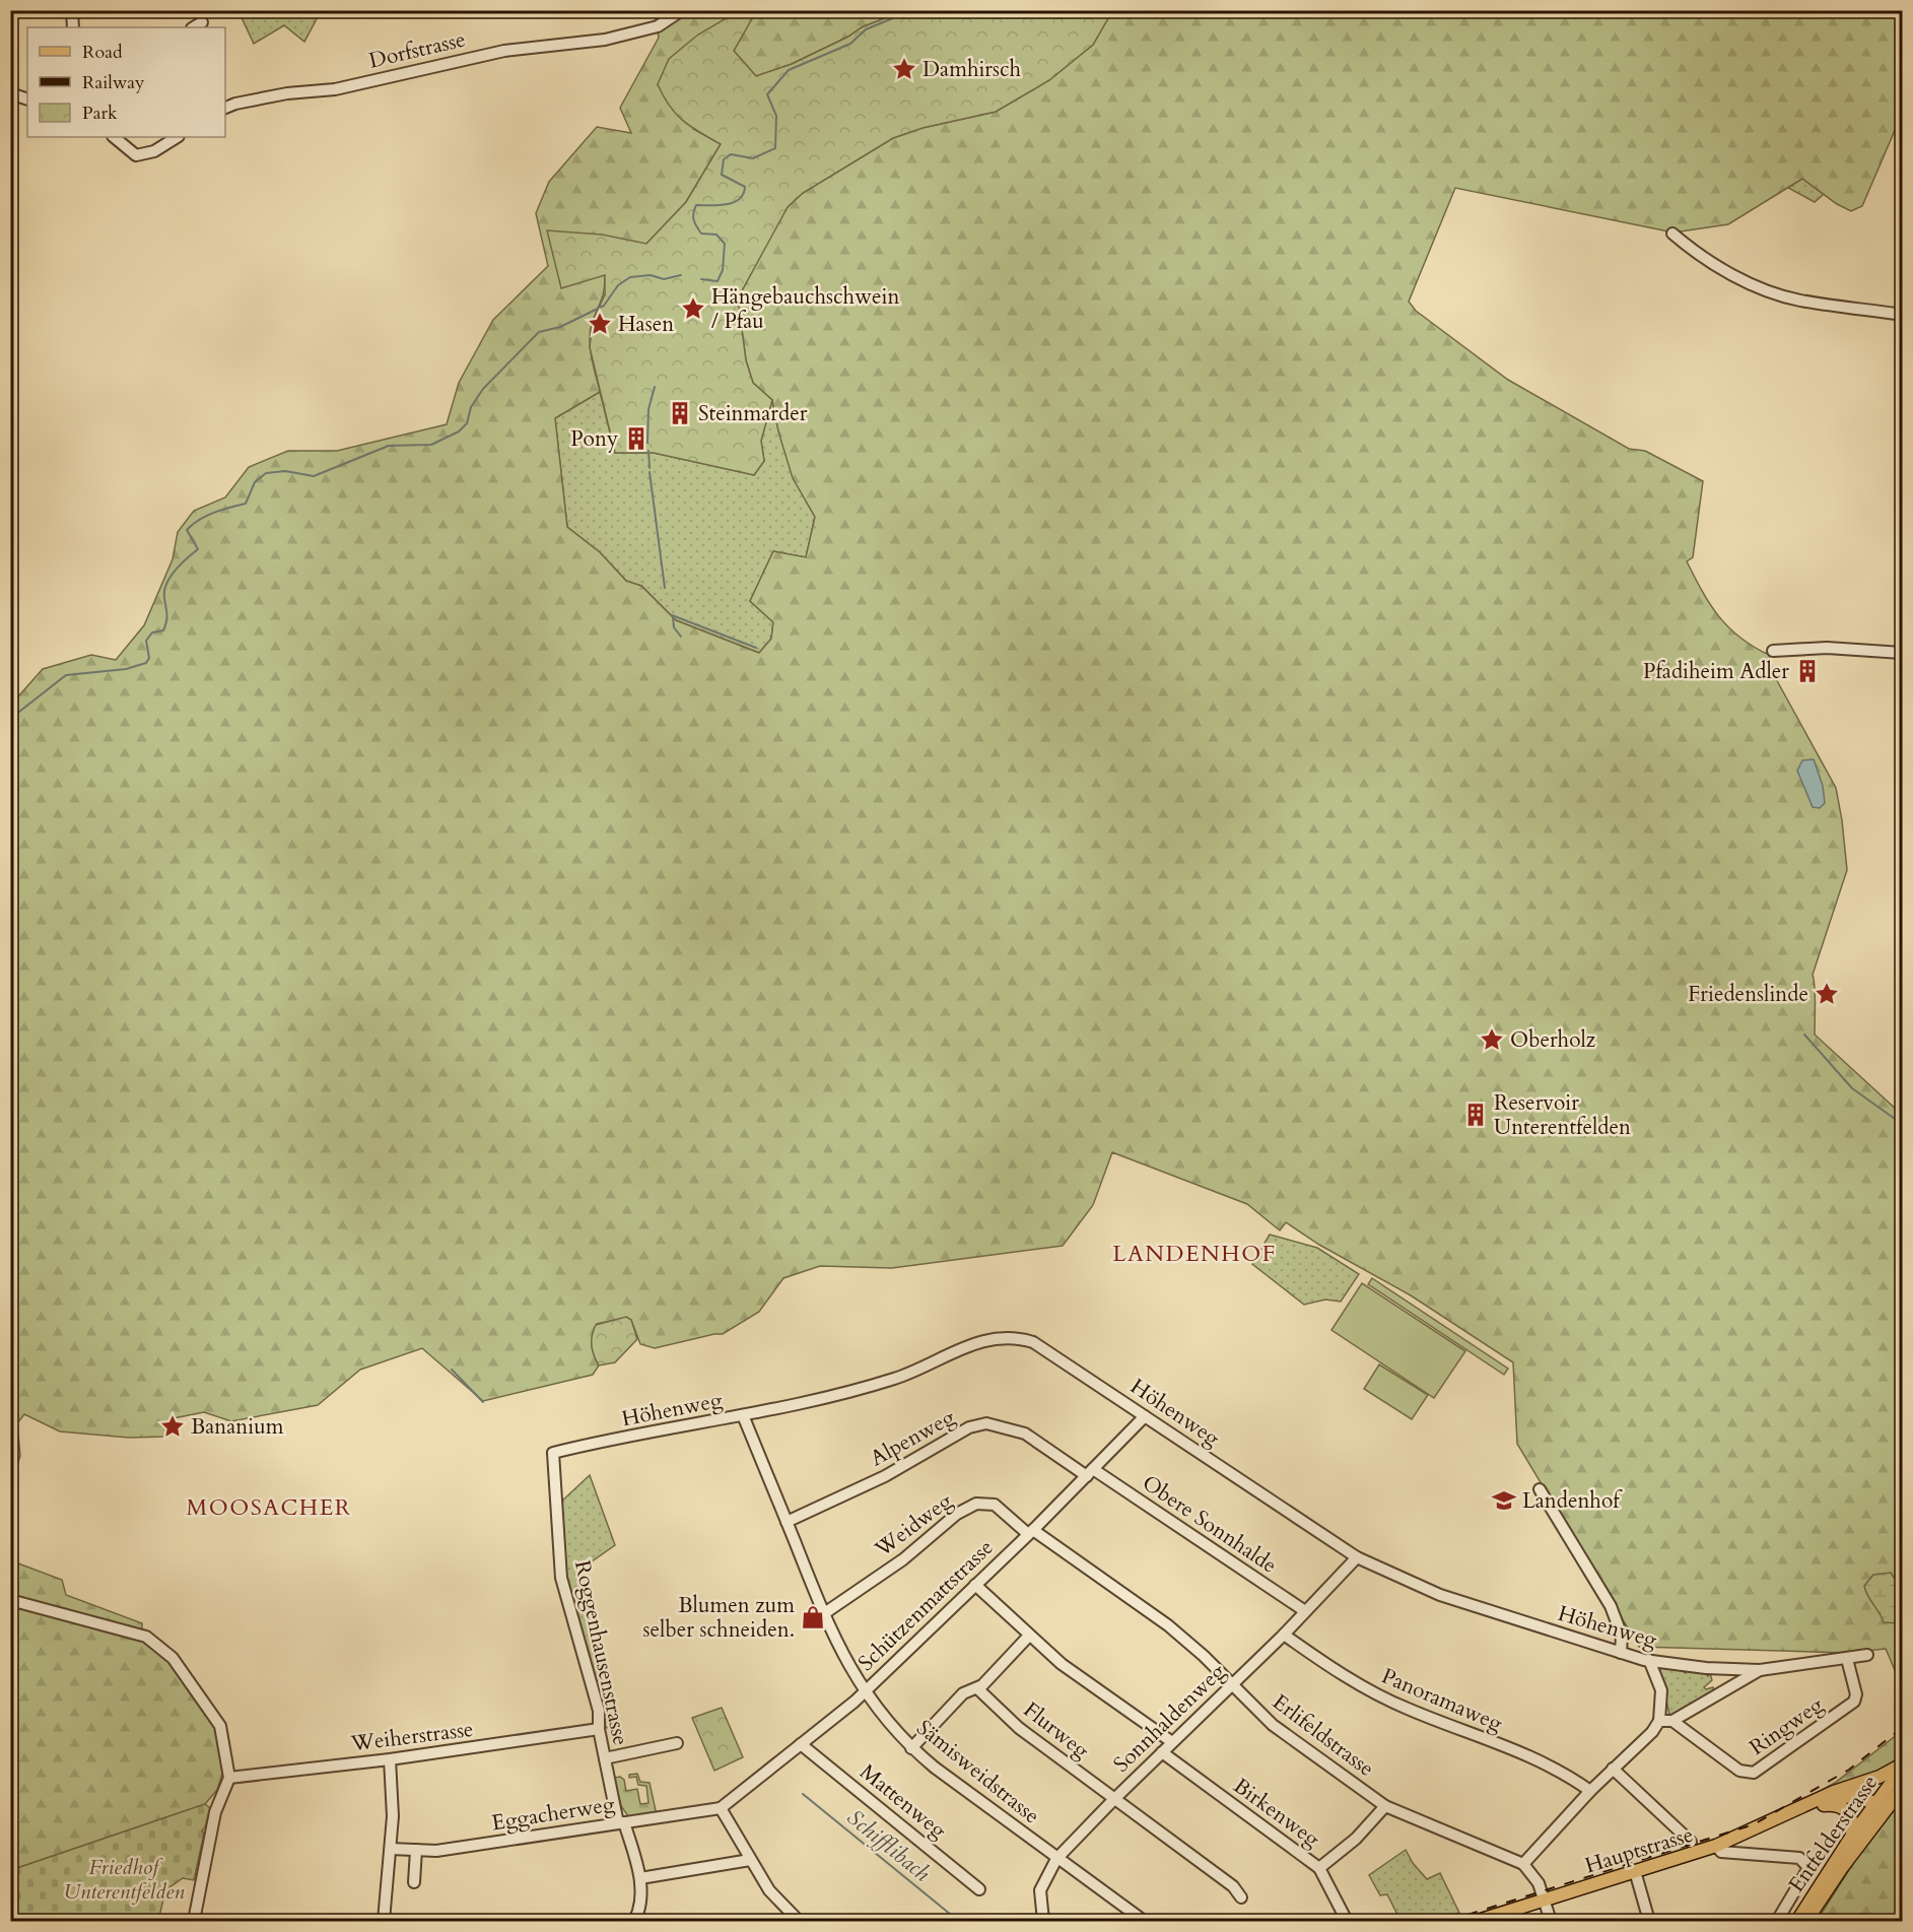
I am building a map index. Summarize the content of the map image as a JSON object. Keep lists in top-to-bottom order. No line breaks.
{"streets":{"main road":["Entfelderstrasse","Hauptstrasse"],"street":["Dorfstrasse","Höhenweg","Alpenweg","Obere Sonnhalde","Weidweg","Schützenmattstrasse","Roggenhausenstrasse","Panoramaweg","Sonnhaldenweg","Ringweg","Flurweg","Erlifeldstrasse","Weiherstrasse","Sämisweidstrasse","Mattenweg","Birkenweg","Eggacherweg"]},"crossings":[["Höhenweg","Schützenmattstrasse"],["Höhenweg","Roggenhausenstrasse"],["Höhenweg","Sonnhaldenweg"],["Höhenweg","Sämisweidstrasse"],["Alpenweg","Obere Sonnhalde"],["Alpenweg","Schützenmattstrasse"],["Alpenweg","Sämisweidstrasse"],["Obere Sonnhalde","Schützenmattstrasse"],["Obere Sonnhalde","Sonnhaldenweg"],["Weidweg","Schützenmattstrasse"],["Weidweg","Erlifeldstrasse"],["Weidweg","Sämisweidstrasse"],["Schützenmattstrasse","Erlifeldstrasse"],["Schützenmattstrasse","Sämisweidstrasse"],["Schützenmattstrasse","Mattenweg"],["Schützenmattstrasse","Eggacherweg"],["Roggenhausenstrasse","Weiherstrasse"],["Roggenhausenstrasse","Eggacherweg"],["Panoramaweg","Sonnhaldenweg"],["Sonnhaldenweg","Flurweg"],["Sonnhaldenweg","Erlifeldstrasse"],["Sonnhaldenweg","Sämisweidstrasse"],["Sonnhaldenweg","Birkenweg"]],"districts":["LANDENHOF","MOOSACHER"],"water":["Schifflibach"],"parks":["Friedhof Unterentfelden"],"places":{"place":["Damhirsch","Hängebauchschwein / Pfau","Hasen","Friedenslinde","Oberholz","Bananium"],"building":["Steinmarder","Pony","Pfadiheim Adler","Reservoir Unterentfelden"],"school or university":["Landenhof"],"shop":["Blumen zum selber schneiden."]},"legend":["Road","Railway","Park"]}
